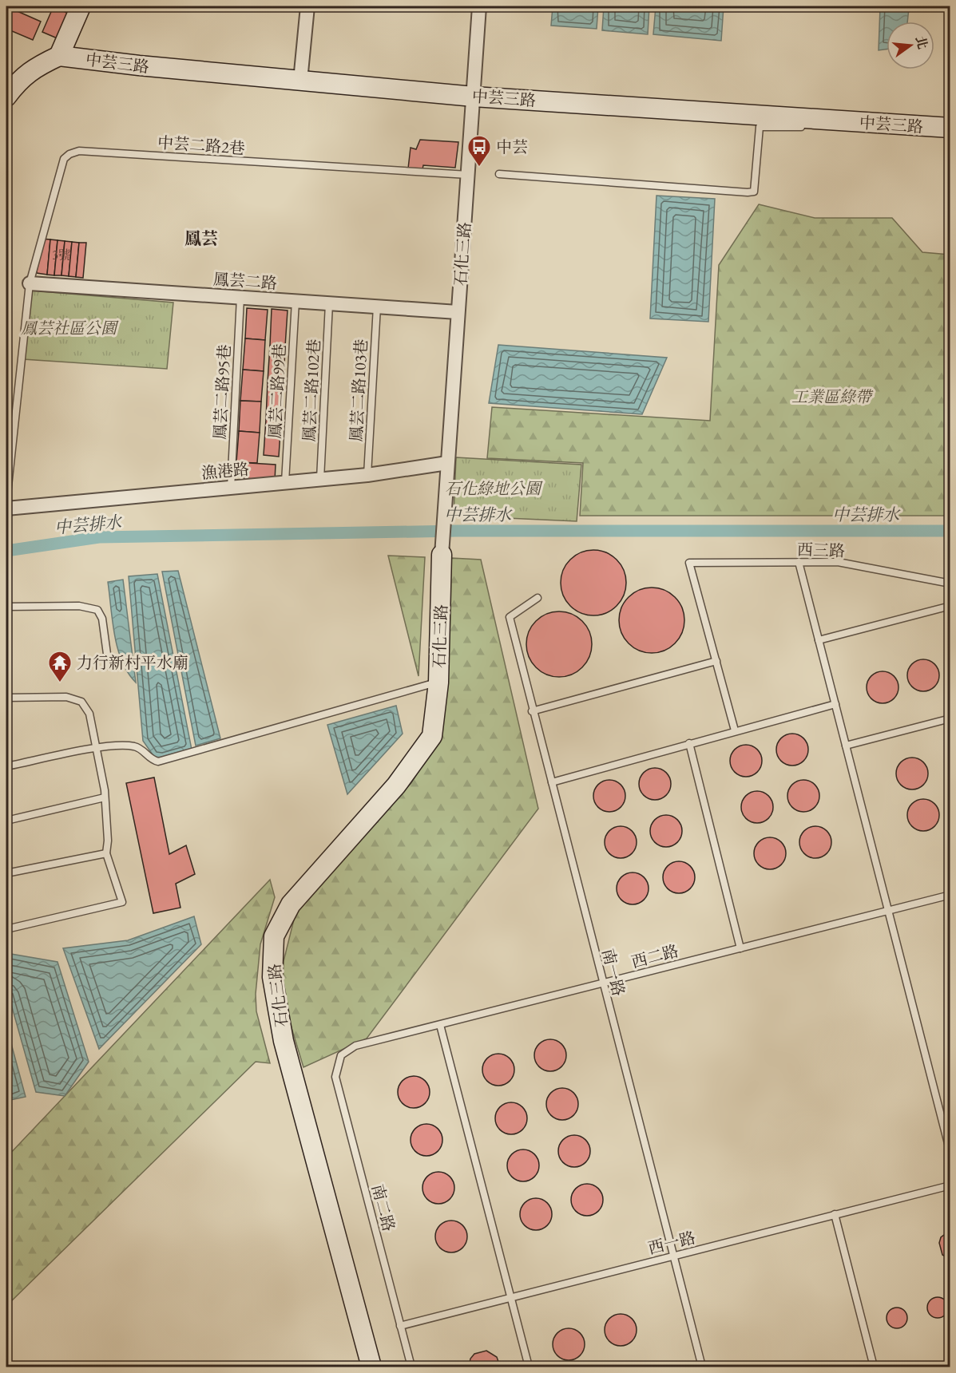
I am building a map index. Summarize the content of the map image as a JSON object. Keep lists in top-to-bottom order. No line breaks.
{"streets":{"street":["中芸三路","石化三路","鳳芸二路","漁港路"],"lane":["中芸二路2巷","鳳芸二路102巷","鳳芸二路103巷","鳳芸二路99巷","鳳芸二路95巷","西三路","西二路","南一路","南二路","西一路"]},"crossings":[["中芸三路","石化三路"],["中芸二路2巷","石化三路"],["中芸二路2巷","鳳芸二路"],["石化三路","鳳芸二路"],["石化三路","漁港路"],["鳳芸二路","鳳芸二路102巷"],["鳳芸二路","鳳芸二路103巷"],["鳳芸二路","鳳芸二路99巷"],["鳳芸二路","鳳芸二路95巷"],["鳳芸二路102巷","漁港路"],["鳳芸二路103巷","漁港路"],["鳳芸二路99巷","漁港路"],["鳳芸二路95巷","漁港路"],["西二路","南一路"],["西二路","南二路"],["南一路","西一路"],["南二路","西一路"]],"districts":["鳳芸"],"water":["中芸排水"],"parks":["鳳芸社區公園","工業區綠帶","石化綠地公園"],"places":{"bus stop":["中芸"],"temple":["力行新村平水廟"]},"house_numbers":["3號"],"north":"right"}
